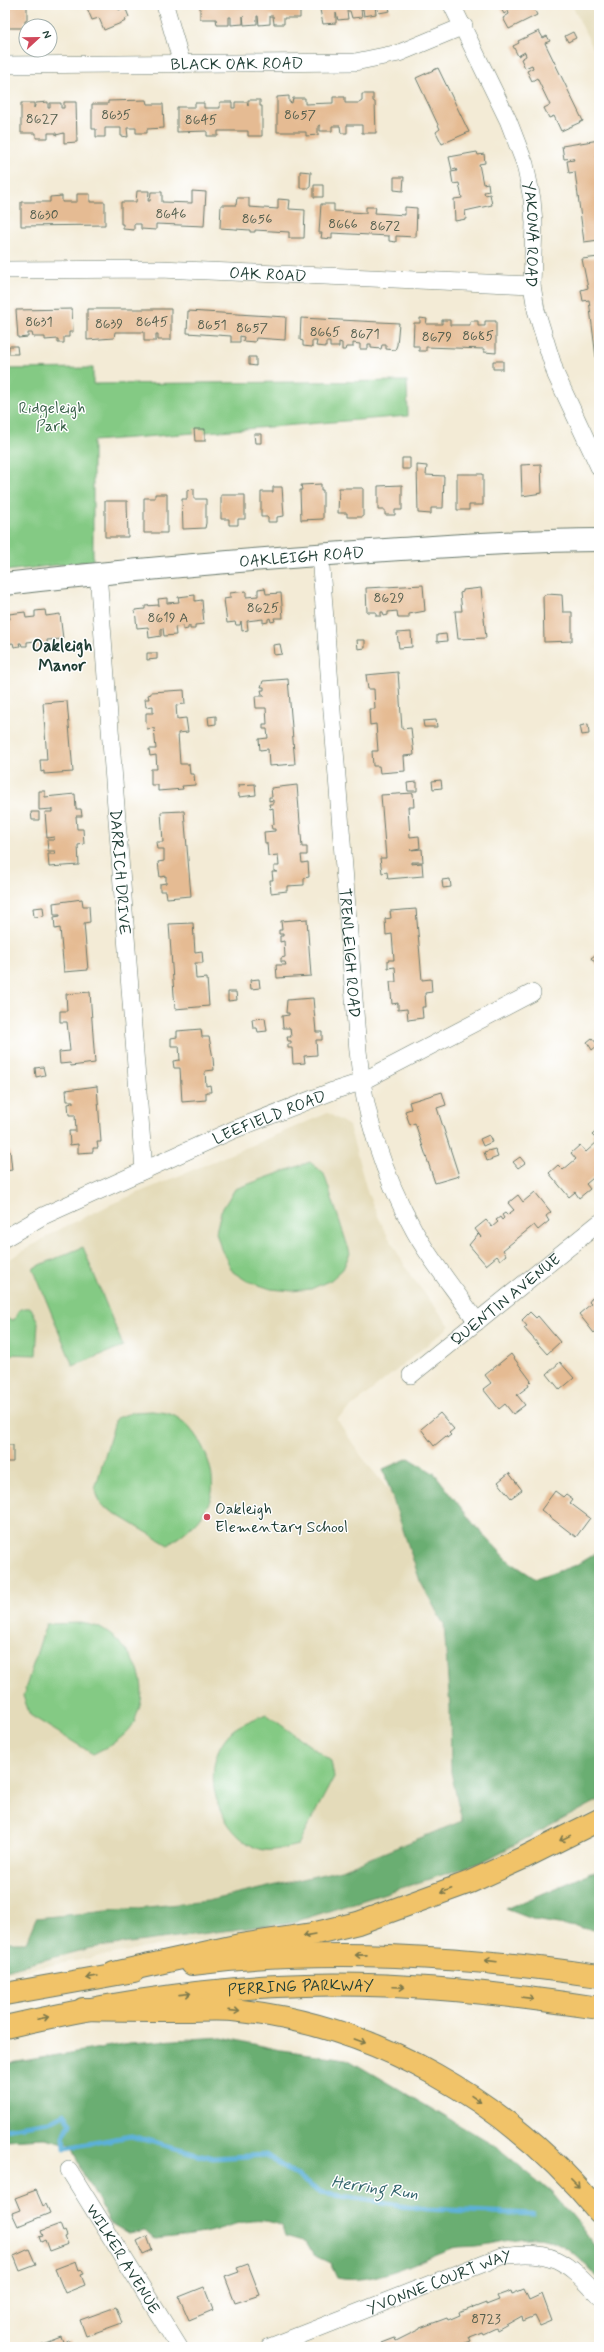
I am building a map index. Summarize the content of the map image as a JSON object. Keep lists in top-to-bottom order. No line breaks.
{"streets":{"main road":["PERRING PARKWAY"],"street":["BLACK OAK ROAD","YAKONA ROAD","OAK ROAD","OAKLEIGH ROAD","DARRICH DRIVE","TRENLEIGH ROAD","LEEFIELD ROAD","QUENTIN AVENUE","WILKER AVENUE","YVONNE COURT WAY"]},"crossings":[["BLACK OAK ROAD","YAKONA ROAD"],["YAKONA ROAD","OAK ROAD"],["OAKLEIGH ROAD","DARRICH DRIVE"],["OAKLEIGH ROAD","TRENLEIGH ROAD"],["DARRICH DRIVE","LEEFIELD ROAD"],["TRENLEIGH ROAD","LEEFIELD ROAD"],["TRENLEIGH ROAD","QUENTIN AVENUE"]],"districts":["Oakleigh Manor"],"water":["Herring Run"],"parks":["Ridgeleigh Park"],"places":["Oakleigh Elementary School"],"house_numbers":["8635","8657","8627","8645","8646","8630","8656","8666","8672","8631","8645","8639","8651","8657","8665","8671","8685","8679","8629","8625","8619 A","8723"],"north":"right"}
